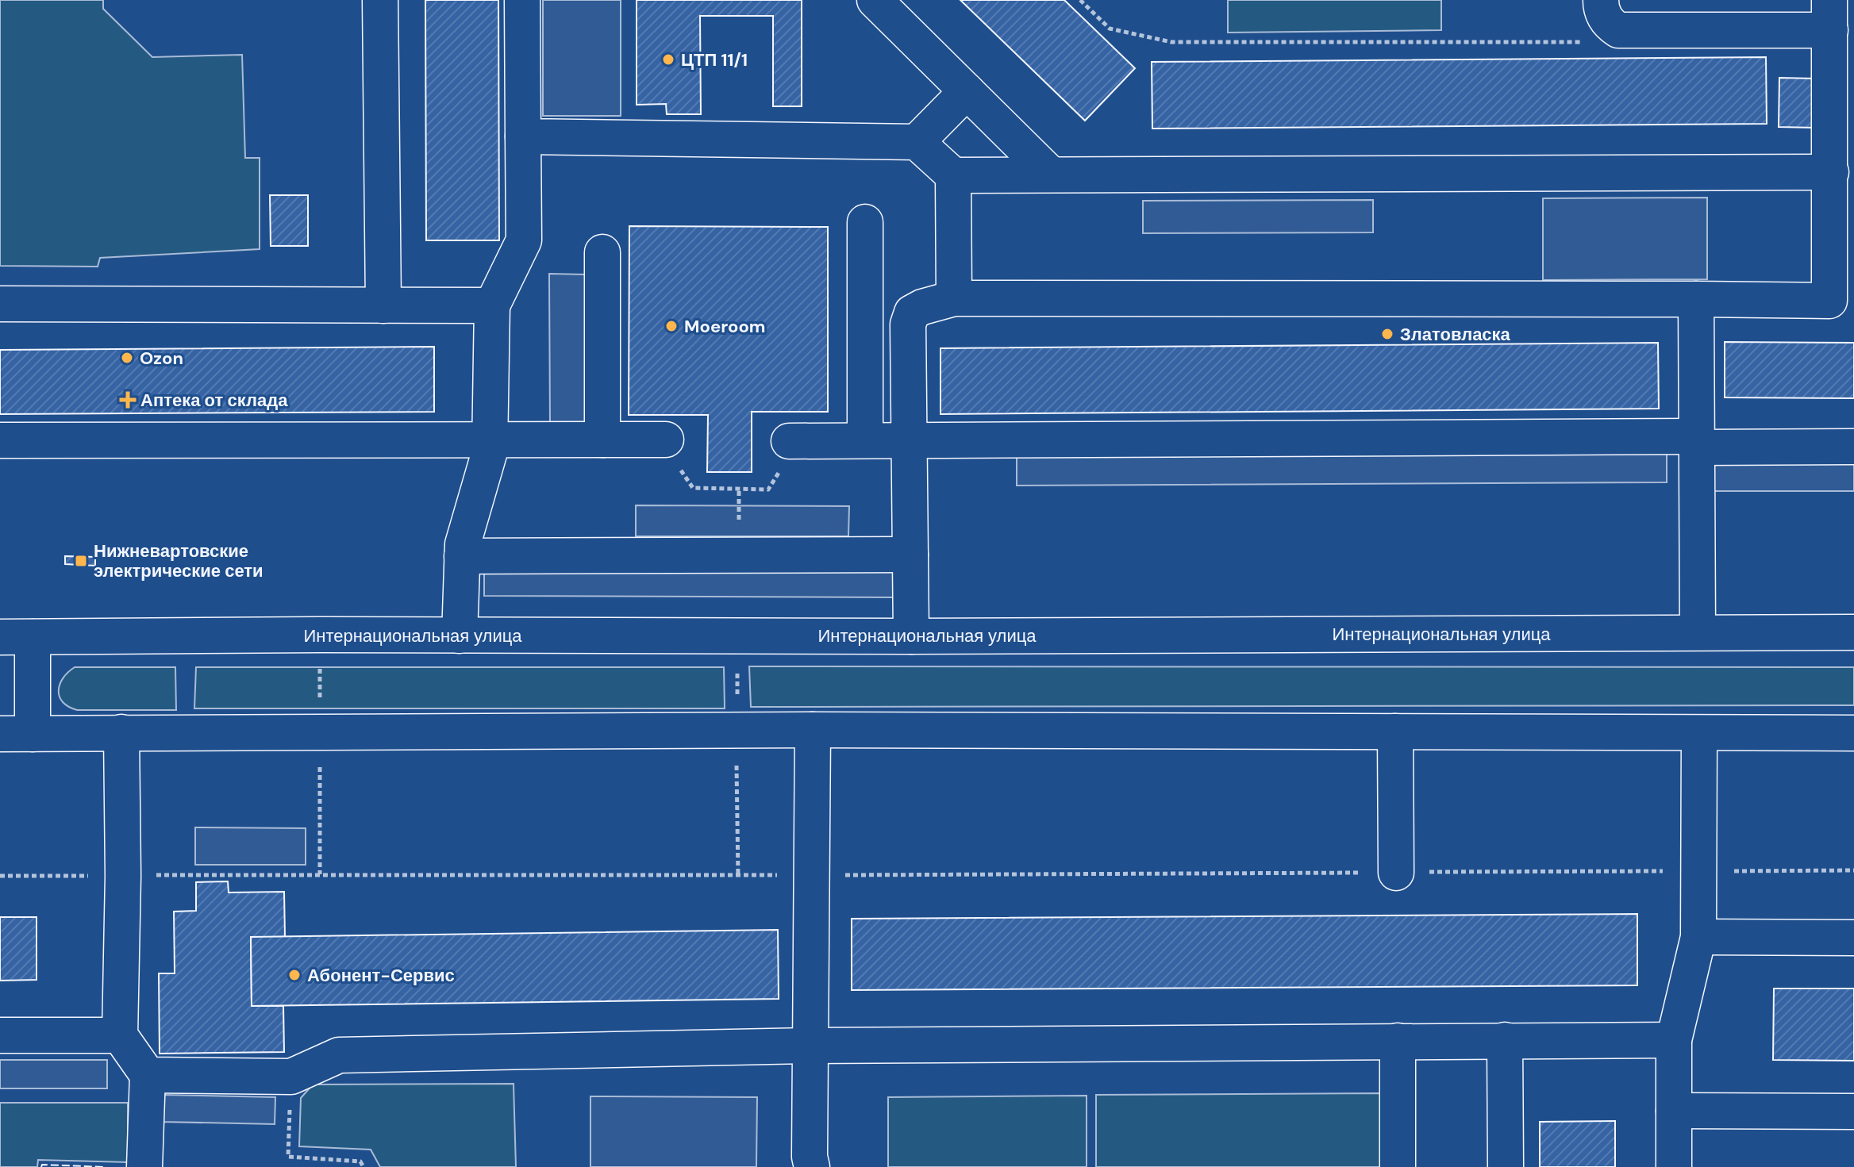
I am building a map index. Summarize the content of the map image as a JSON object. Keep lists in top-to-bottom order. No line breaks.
{"streets":{"main road":["Интернациональная улица"]},"places":{"other":["ЦТП 11/1","Moeroom","Златовласка","Ozon","Абонент-Сервис"],"health":["Аптека от склада"],"transit":["Нижневартовские электрические сети"]}}
